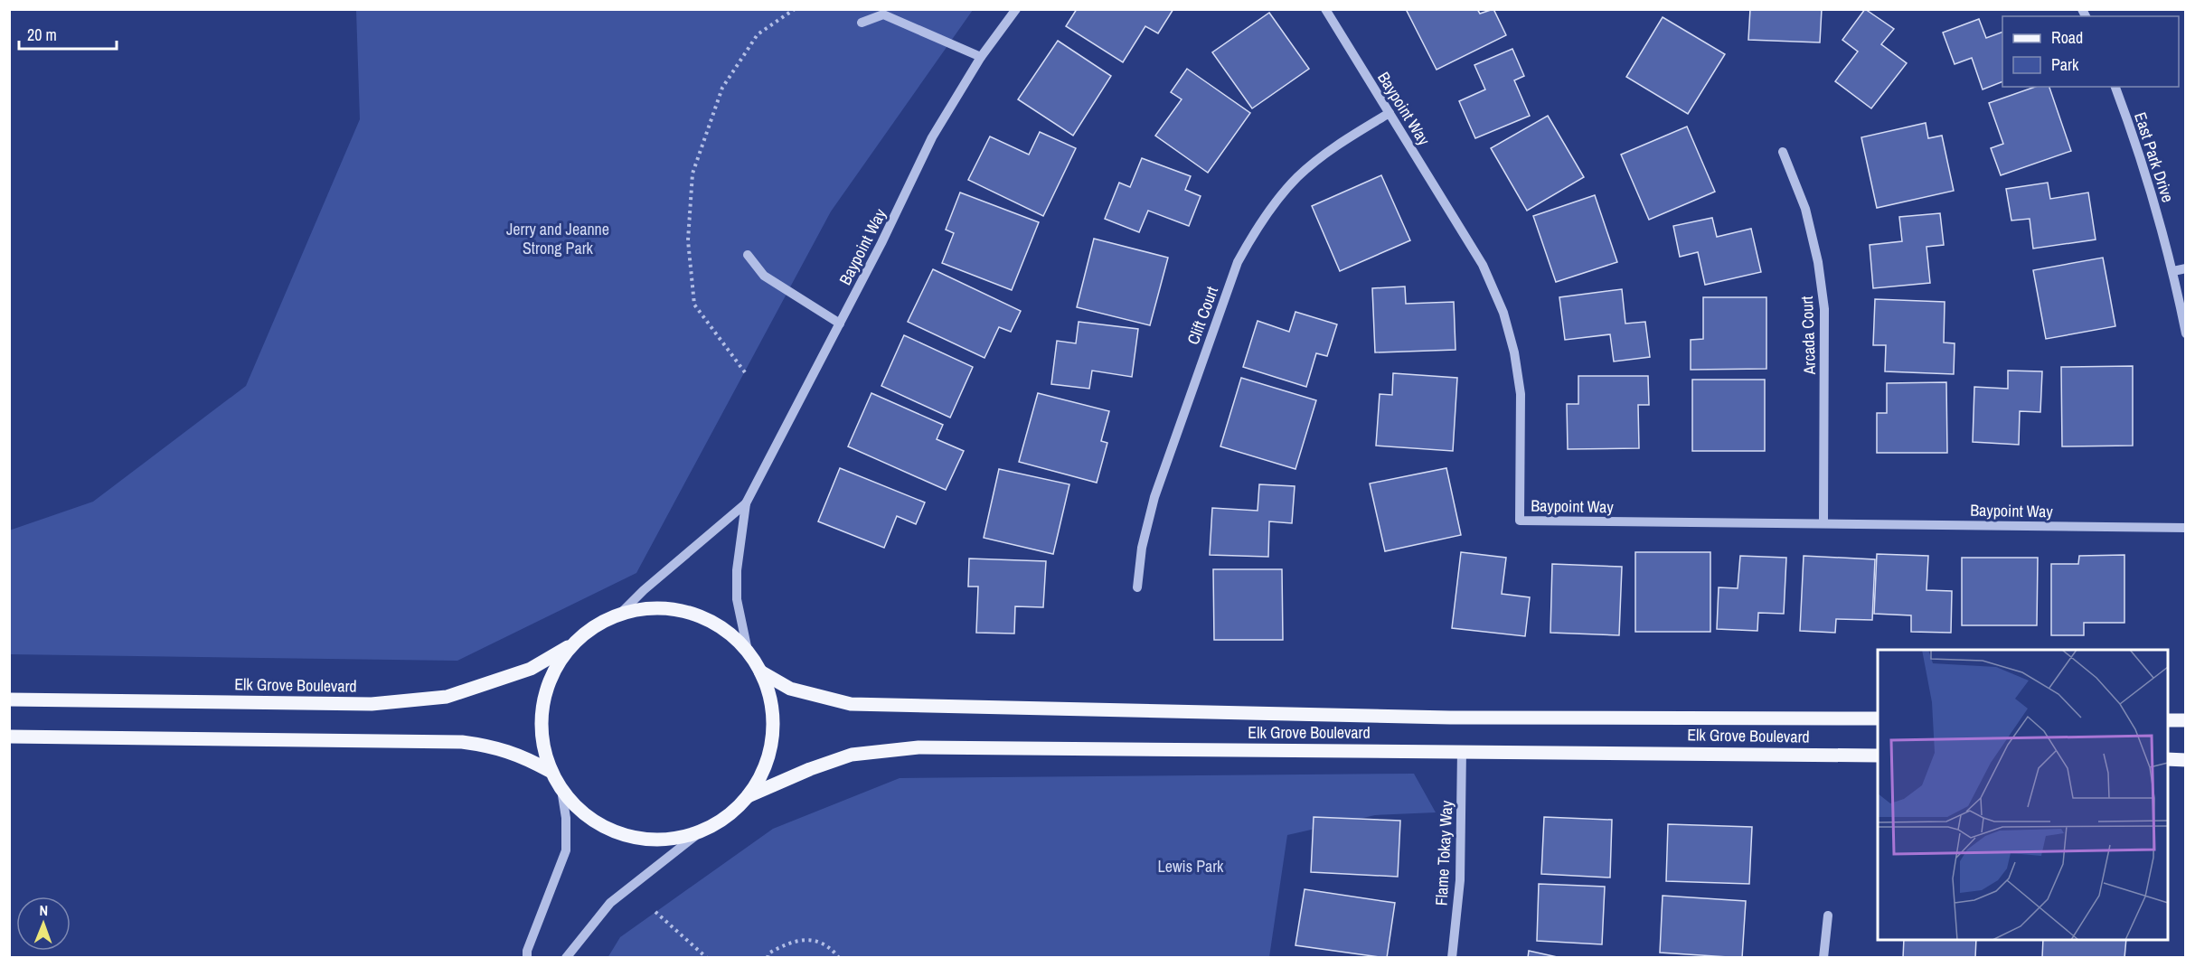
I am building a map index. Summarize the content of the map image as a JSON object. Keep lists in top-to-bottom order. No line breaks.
{"streets":{"main road":["Elk Grove Boulevard"],"street":["Baypoint Way","East Park Drive","Clift Court","Arcada Court","Flame Tokay Way"]},"crossings":[["Baypoint Way","Clift Court"],["Baypoint Way","Arcada Court"],["Elk Grove Boulevard","Flame Tokay Way"]],"parks":["Jerry and Jeanne Strong Park","Lewis Park"],"legend":["Road","Park"],"scale_bar":"20 m","north":"top"}
